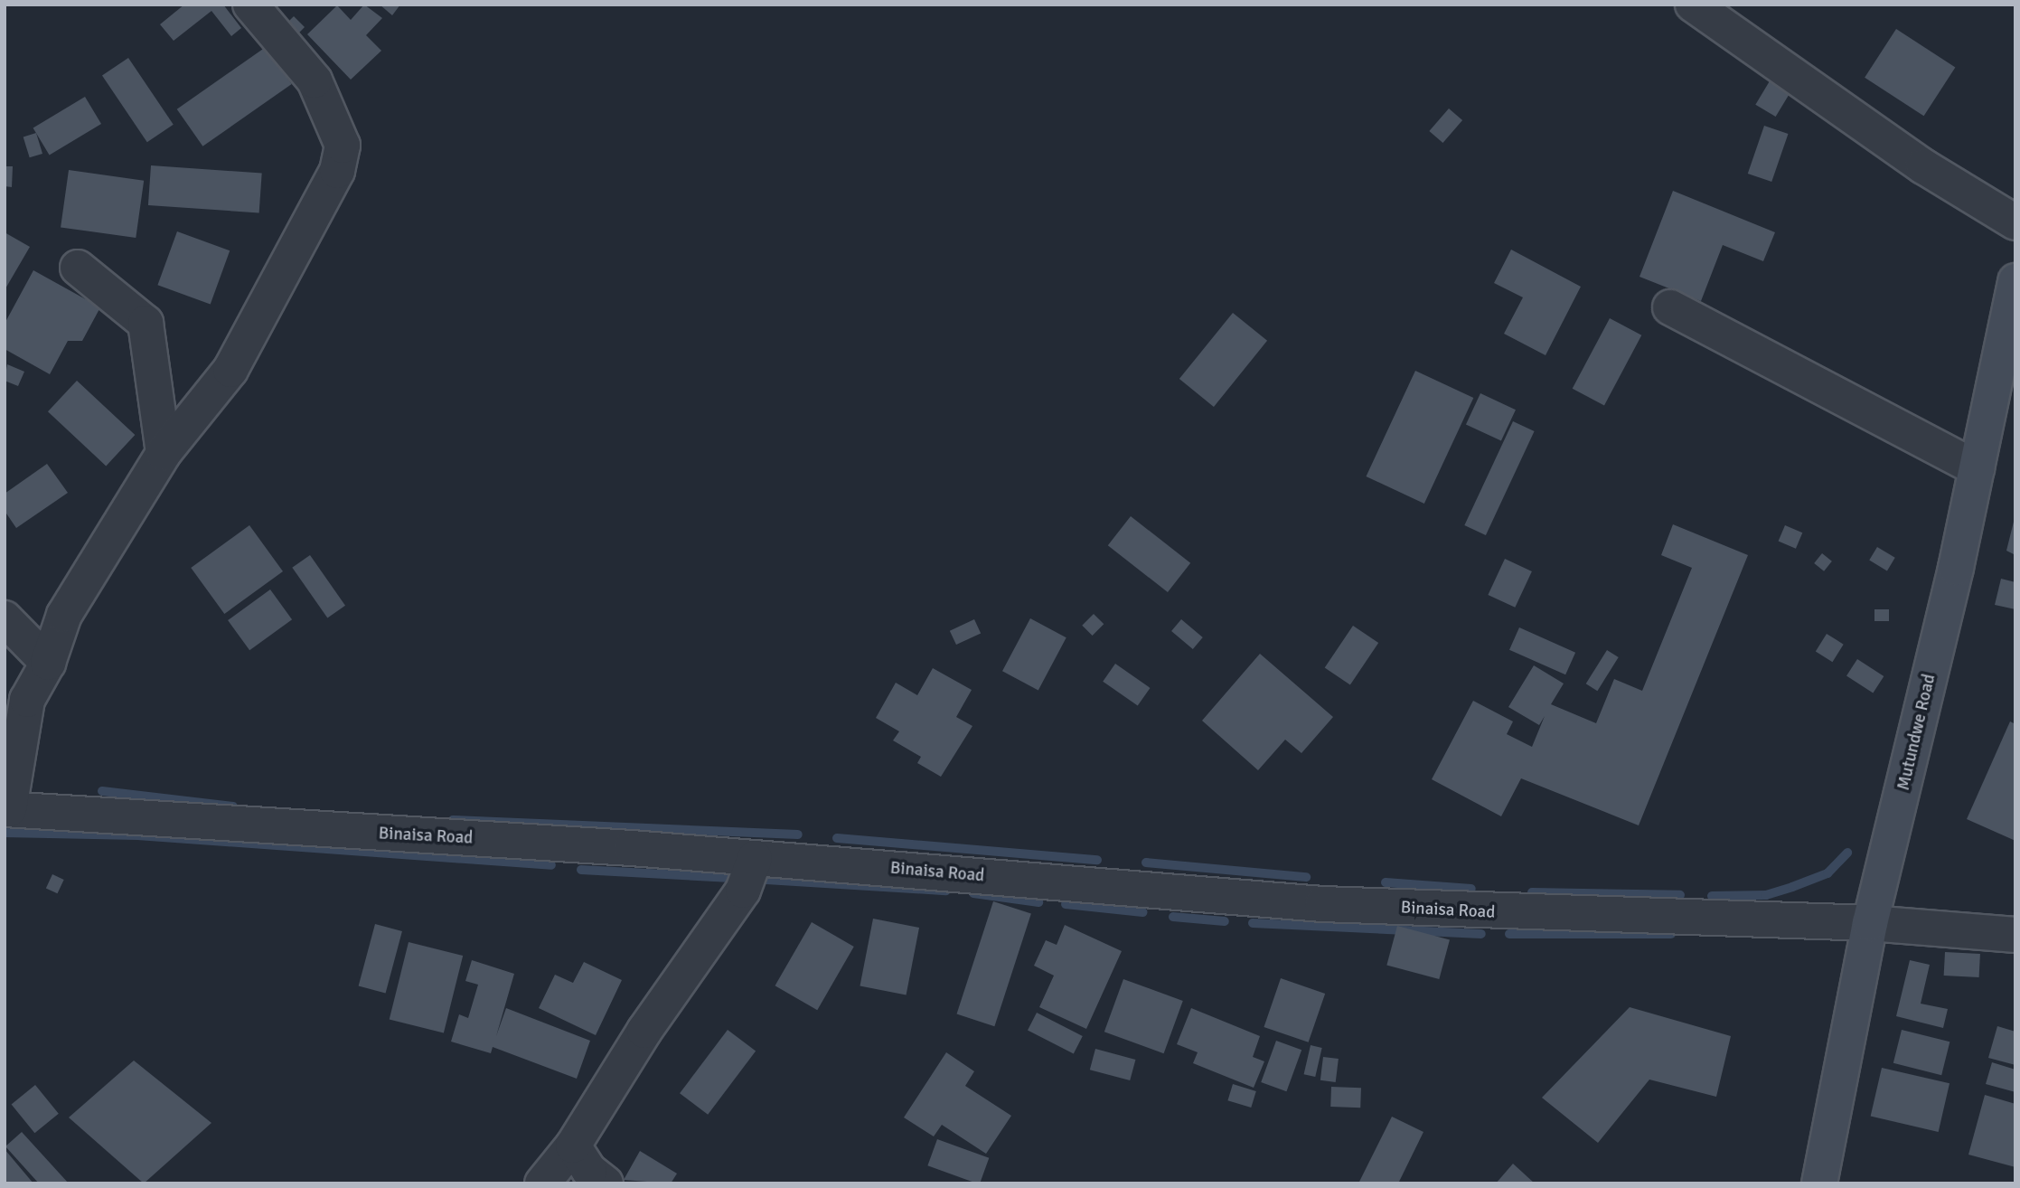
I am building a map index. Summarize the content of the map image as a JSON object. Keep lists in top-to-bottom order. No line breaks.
{"streets":{"main road":["Mutundwe Road"],"street":["Binaisa Road"]},"crossings":[["Mutundwe Road","Binaisa Road"]]}
